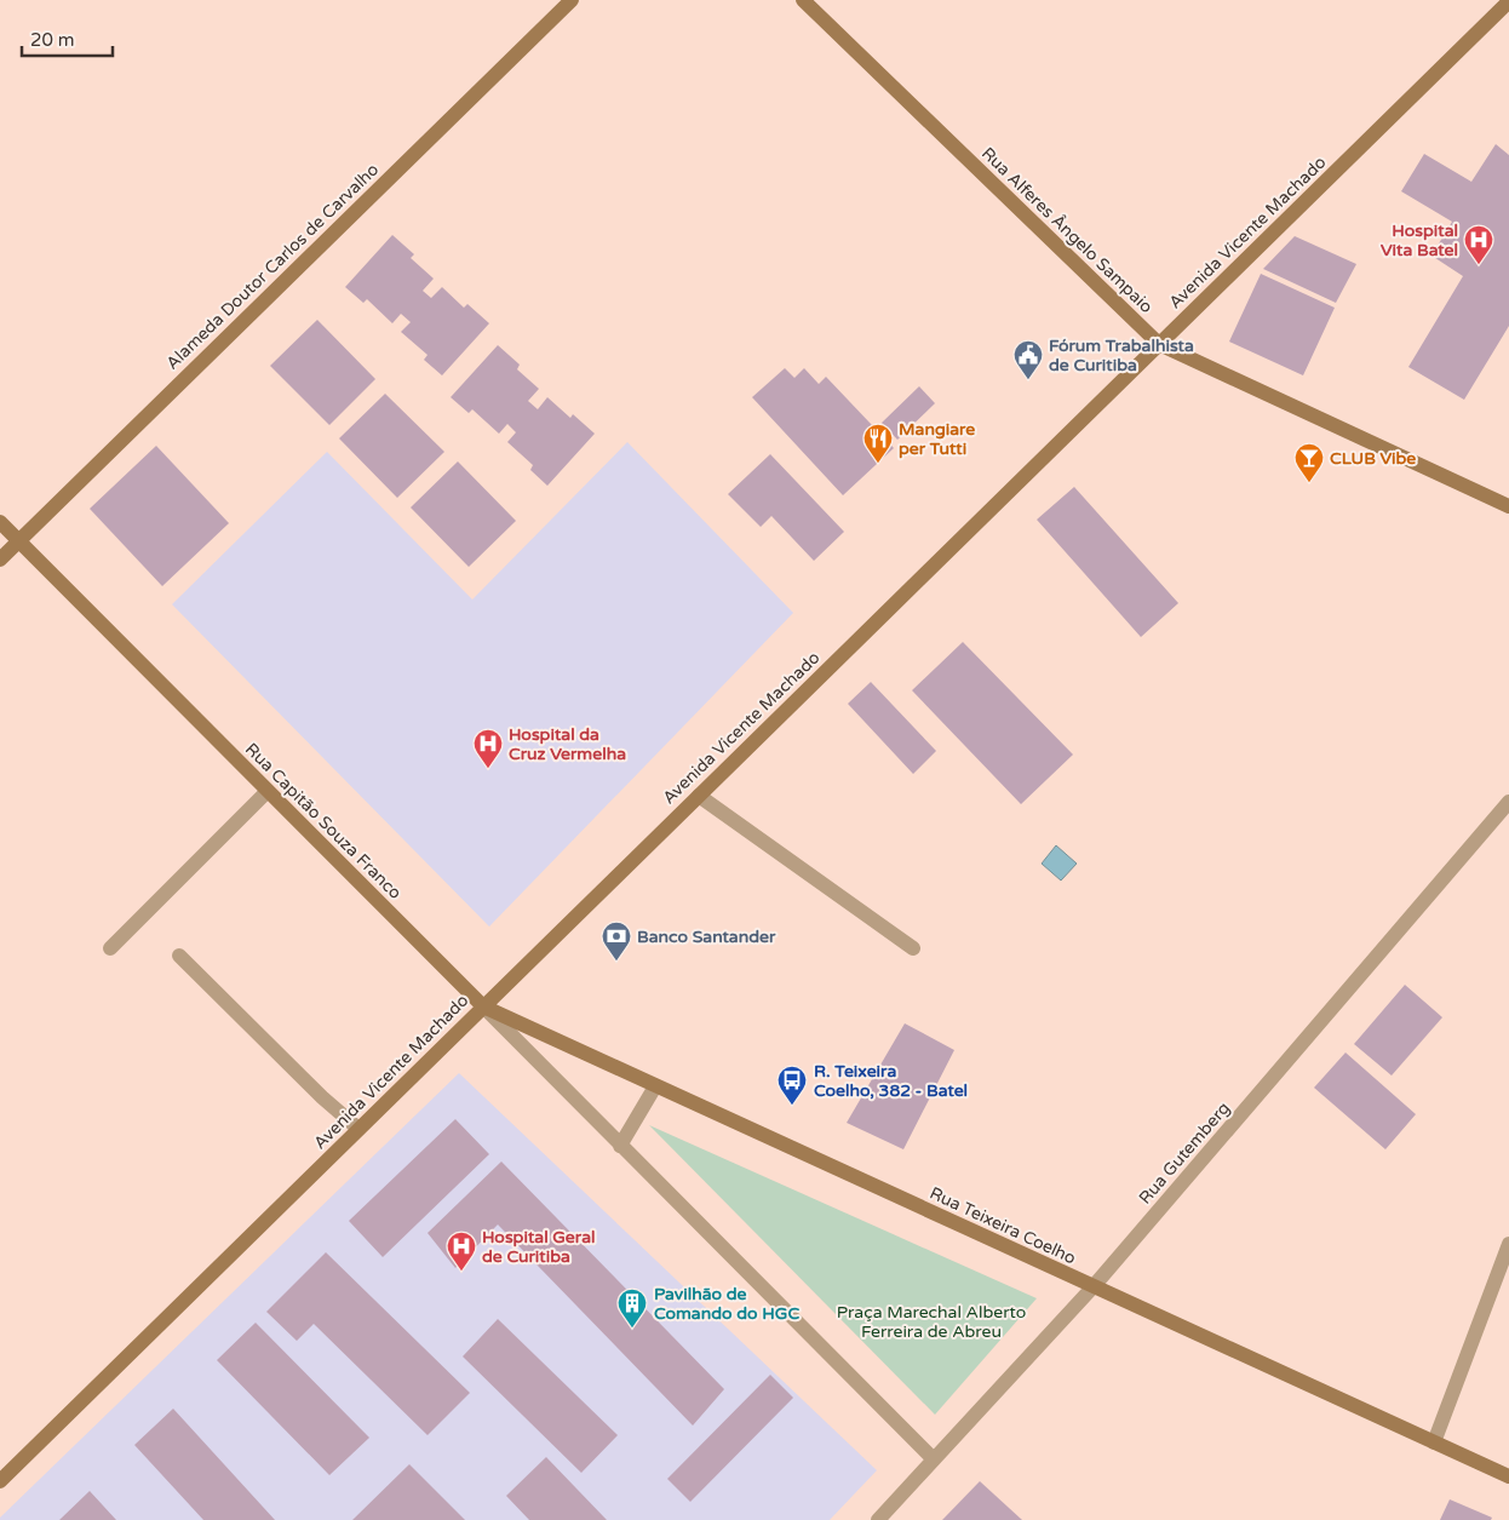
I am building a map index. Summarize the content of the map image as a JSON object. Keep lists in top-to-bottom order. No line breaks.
{"streets":{"street":["Rua Alferes Ângelo Sampaio","Avenida Vicente Machado","Alameda Doutor Carlos de Carvalho","Rua Capitão Souza Franco","Rua Gutemberg","Rua Teixeira Coelho"]},"crossings":[["Rua Alferes Ângelo Sampaio","Avenida Vicente Machado"],["Avenida Vicente Machado","Rua Capitão Souza Franco"],["Avenida Vicente Machado","Rua Teixeira Coelho"],["Alameda Doutor Carlos de Carvalho","Rua Capitão Souza Franco"],["Rua Capitão Souza Franco","Rua Gutemberg"],["Rua Capitão Souza Franco","Rua Teixeira Coelho"],["Rua Gutemberg","Rua Teixeira Coelho"]],"parks":["Praça Marechal Alberto Ferreira de Abreu"],"places":{"hospital":["Hospital Vita Batel","Hospital da Cruz Vermelha","Hospital Geral de Curitiba"],"public building":["Fórum Trabalhista de Curitiba"],"restaurant":["Mangiare per Tutti"],"bar":["CLUB Vibe"],"bank":["Banco Santander"],"bus stop":["R. Teixeira Coelho, 382 - Batel"],"building":["Pavilhão de Comando do HGC"]},"scale_bar":"20 m"}
